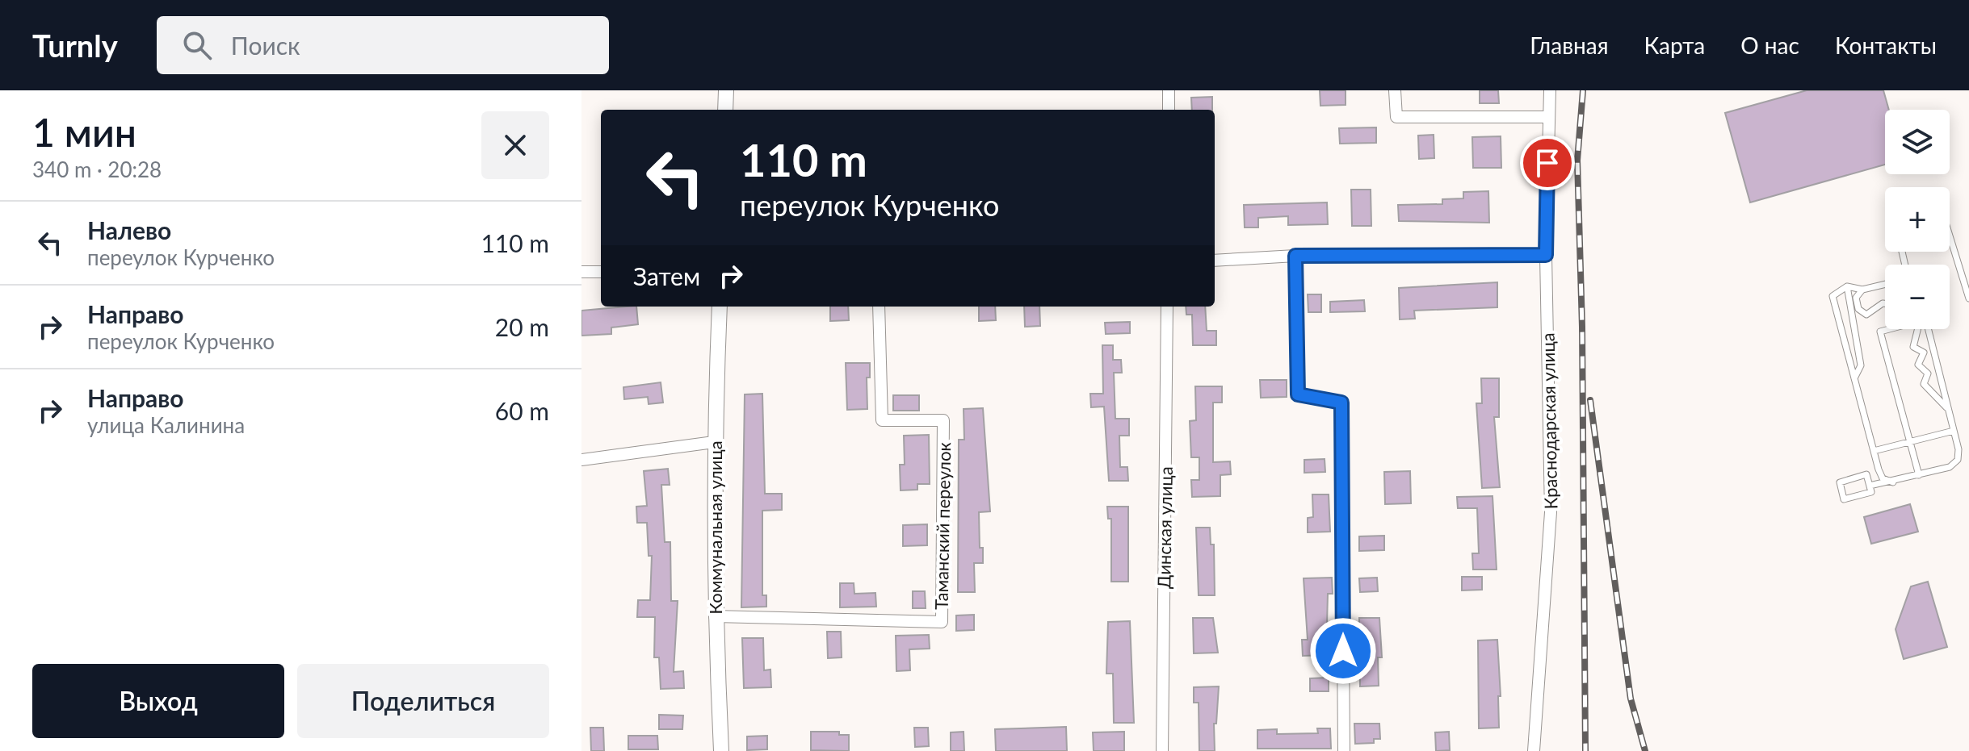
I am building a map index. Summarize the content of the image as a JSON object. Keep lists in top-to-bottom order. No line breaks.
{"streets":{"street":["Краснодарская улица","Таманский переулок","Коммунальная улица","Динская улица"]},"crossings":[["Таманский переулок","Коммунальная улица"]],"page":{"header":"Turnly","search":"Поиск","nav":["Главная","Карта","О нас","Контакты"],"heading":["1 мин","340 m · 20:28"],"map_buttons":["+","−"],"turn":["110 m","переулок Курченко"],"list":[{"name":"Налево","note":"переулок Курченко","value":"110 m"},{"name":"Направо","note":"переулок Курченко","value":"20 m"},{"name":"Направо","note":"улица Калинина","value":"60 m"}],"then":"Затем","buttons":["Выход","Поделиться"]}}
